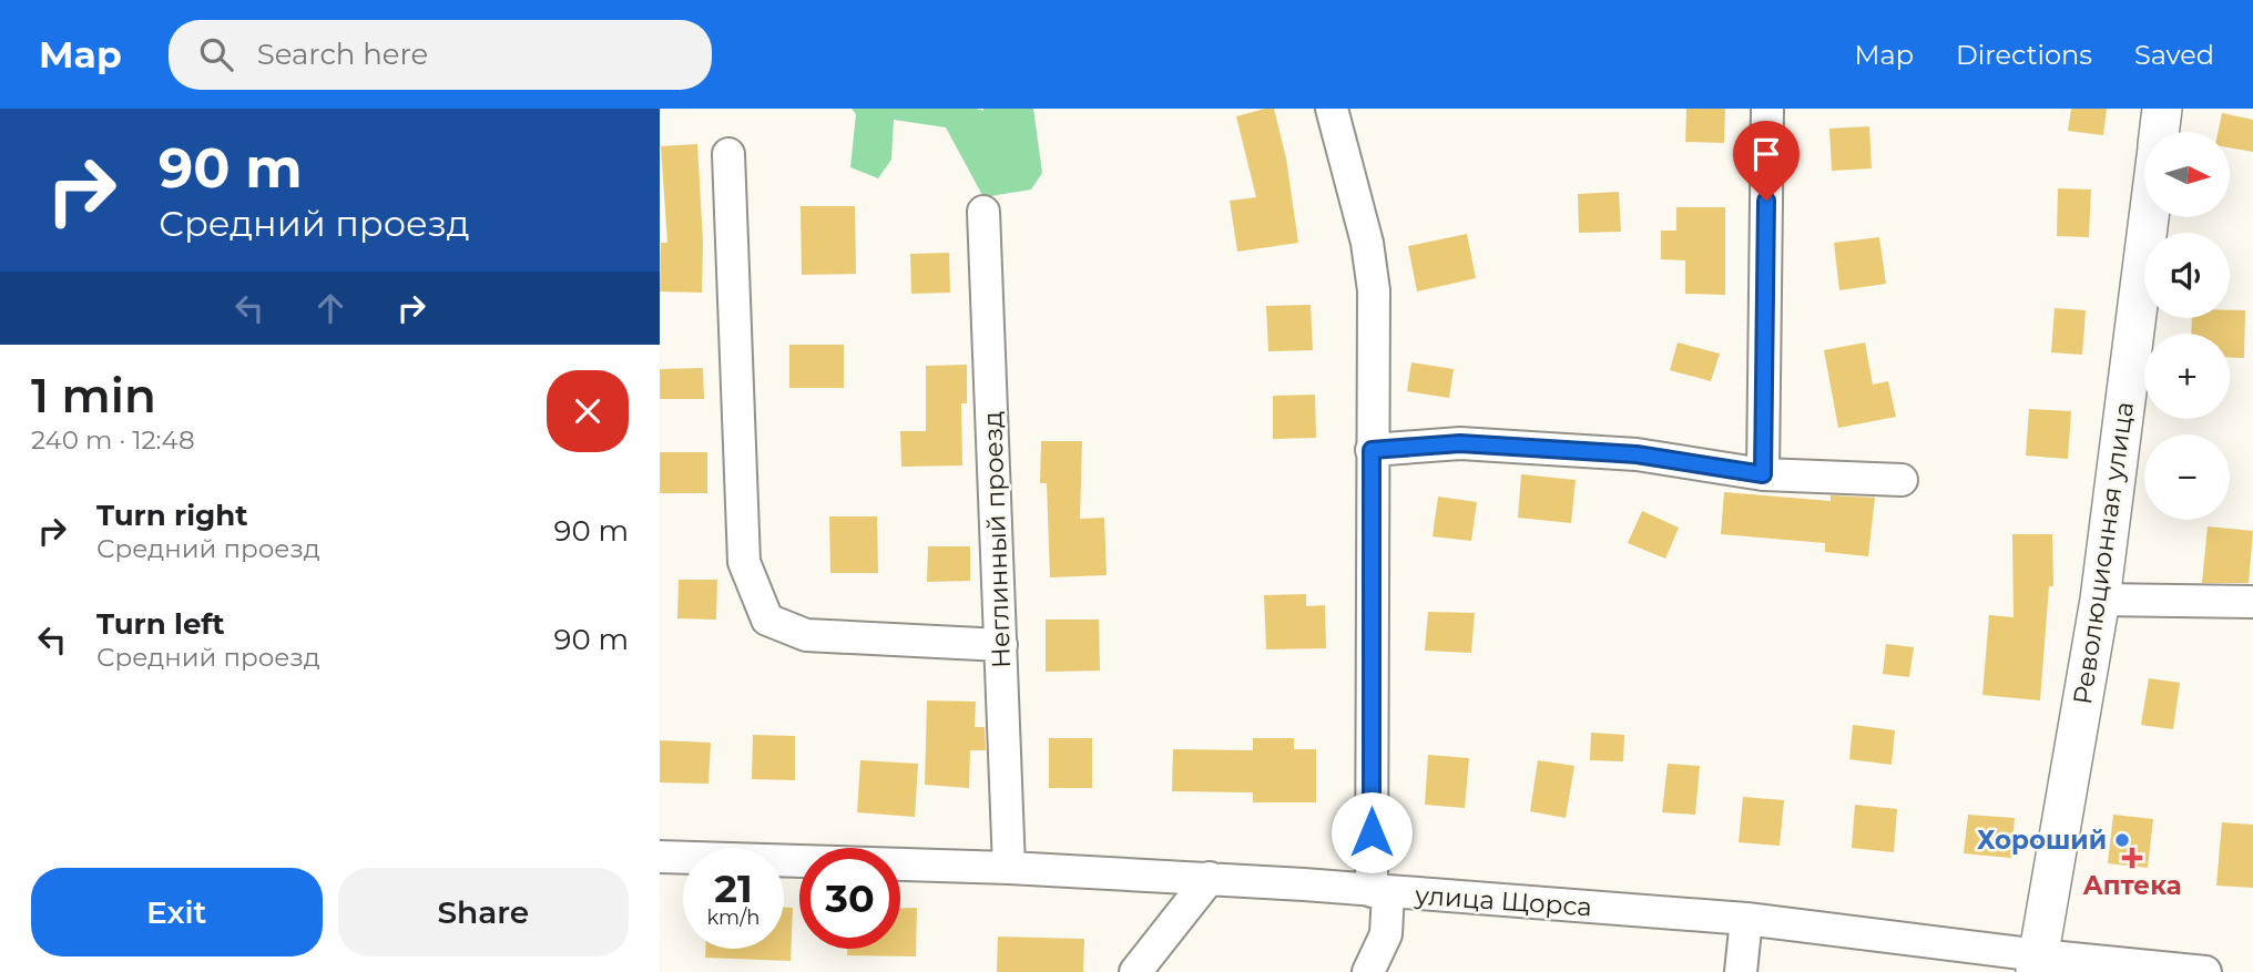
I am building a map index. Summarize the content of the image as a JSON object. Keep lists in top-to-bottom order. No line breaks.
{"streets":{"main road":["Революционная улица"],"street":["Неглинный проезд","улица Щорса"]},"crossings":[["Неглинный проезд","улица Щорса"],["Революционная улица","улица Щорса"]],"places":{"other":["Хороший"],"health":["Аптека"]},"north":"right","page":{"header":"Map","search":"Search here","nav":["Map","Directions","Saved"],"turn":["90 m","Средний проезд"],"map_buttons":["+","−"],"heading":["1 min","240 m · 12:48"],"list":[{"name":"Turn right","note":"Средний проезд","value":"90 m"},{"name":"Turn left","note":"Средний проезд","value":"90 m"}],"speed":"21 km/h","limit":"30","buttons":["Exit","Share"]}}
